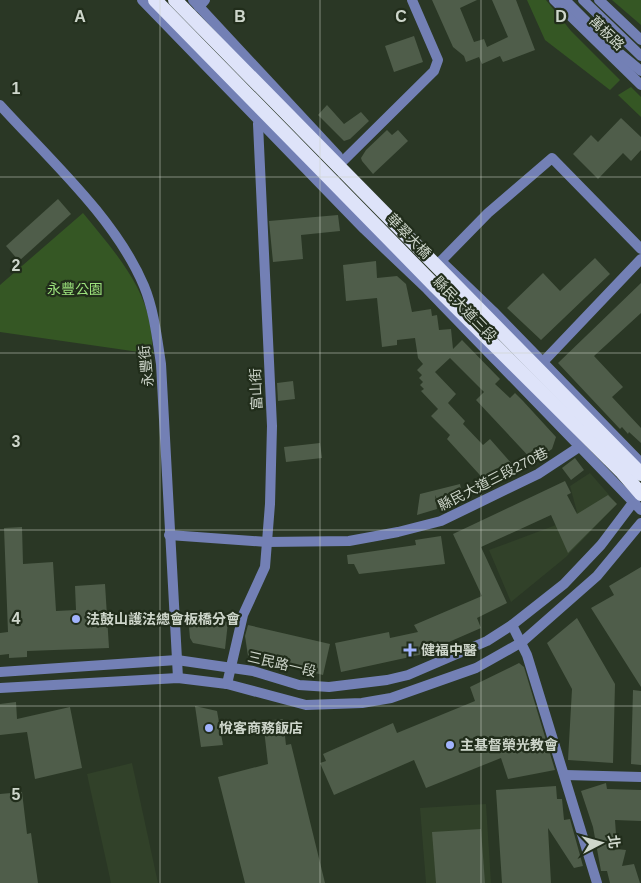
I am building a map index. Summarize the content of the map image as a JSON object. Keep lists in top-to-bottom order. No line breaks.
{"streets":{"highway":["華翠大橋"],"street":["萬板路","縣民大道三段","永豐街","富山街","縣民大道三段270巷","三民路一段"]},"crossings":[["華翠大橋","縣民大道三段"],["華翠大橋","三民路一段"],["縣民大道三段","富山街"],["縣民大道三段","縣民大道三段270巷"],["縣民大道三段","三民路一段"],["永豐街","縣民大道三段270巷"],["永豐街","三民路一段"],["富山街","縣民大道三段270巷"],["富山街","三民路一段"]],"parks":["永豐公園"],"places":{"other":["法鼓山護法總會板橋分會","悅客商務飯店","主基督榮光教會"],"health":["健福中醫"]},"north":"right","grid":{"columns":["A","B","C","D"],"rows":["1","2","3","4","5"]}}
